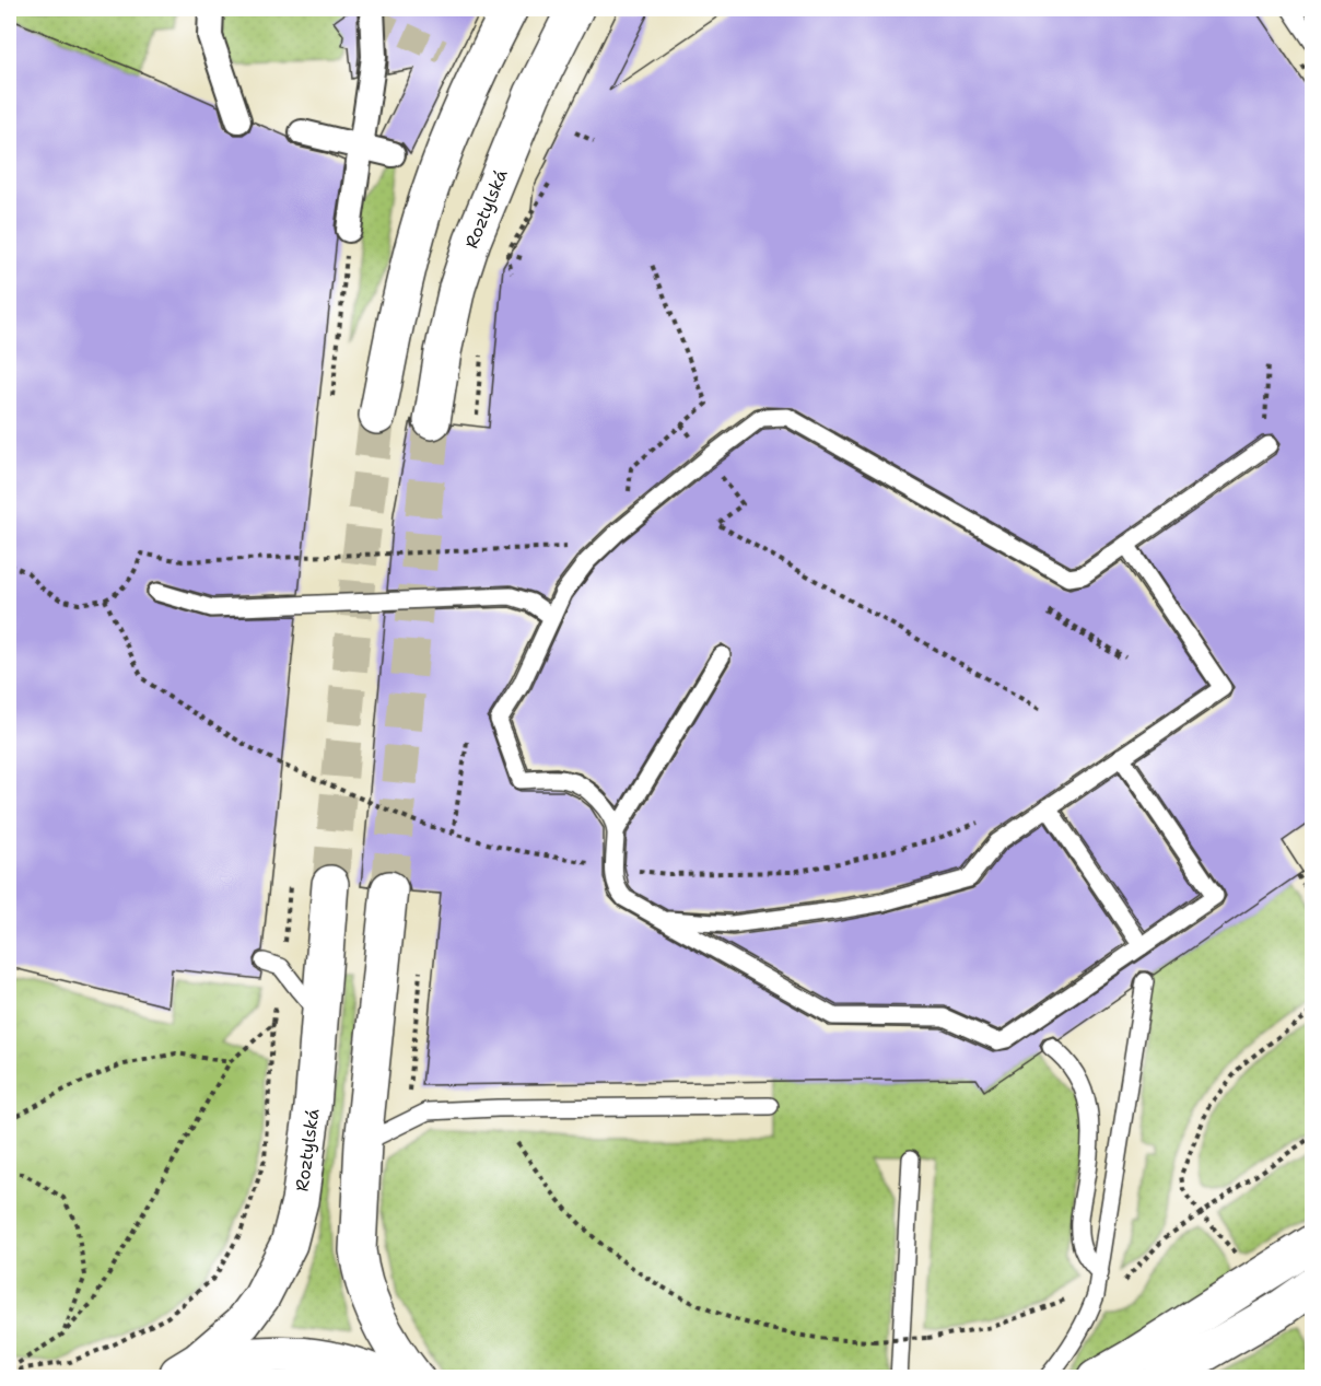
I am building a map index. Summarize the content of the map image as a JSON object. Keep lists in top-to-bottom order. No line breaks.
{"streets":{"main road":["Roztylská"]}}
